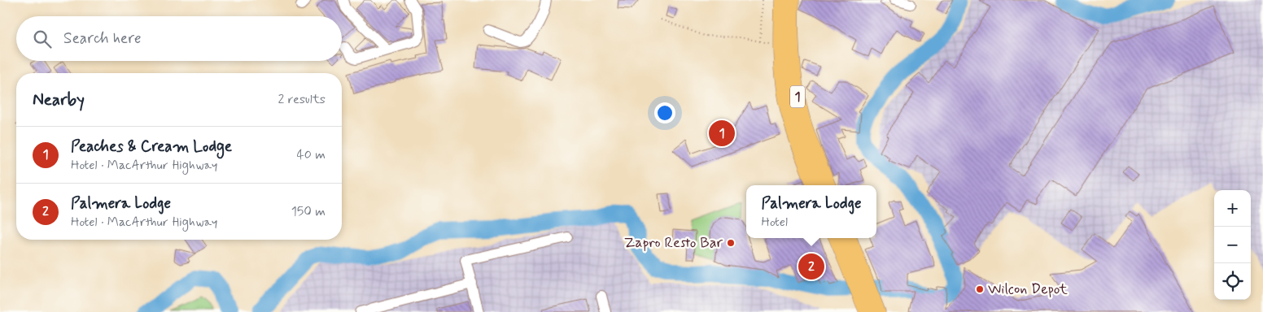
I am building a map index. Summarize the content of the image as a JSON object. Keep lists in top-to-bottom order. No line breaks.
{"streets":{"highway":["1"]},"places":["Zapro Resto Bar","Wilcon Depot"],"page":{"search":"Search here","heading":["Nearby","2 results"],"pins":["1","2"],"list":[{"mark":"1","name":"Peaches & Cream Lodge","note":"Hotel · MacArthur Highway","value":"40 m"},{"mark":"2","name":"Palmera Lodge","note":"Hotel · MacArthur Highway","value":"150 m"}],"popup":["Palmera Lodge","Hotel"],"map_buttons":["+","−"]}}
